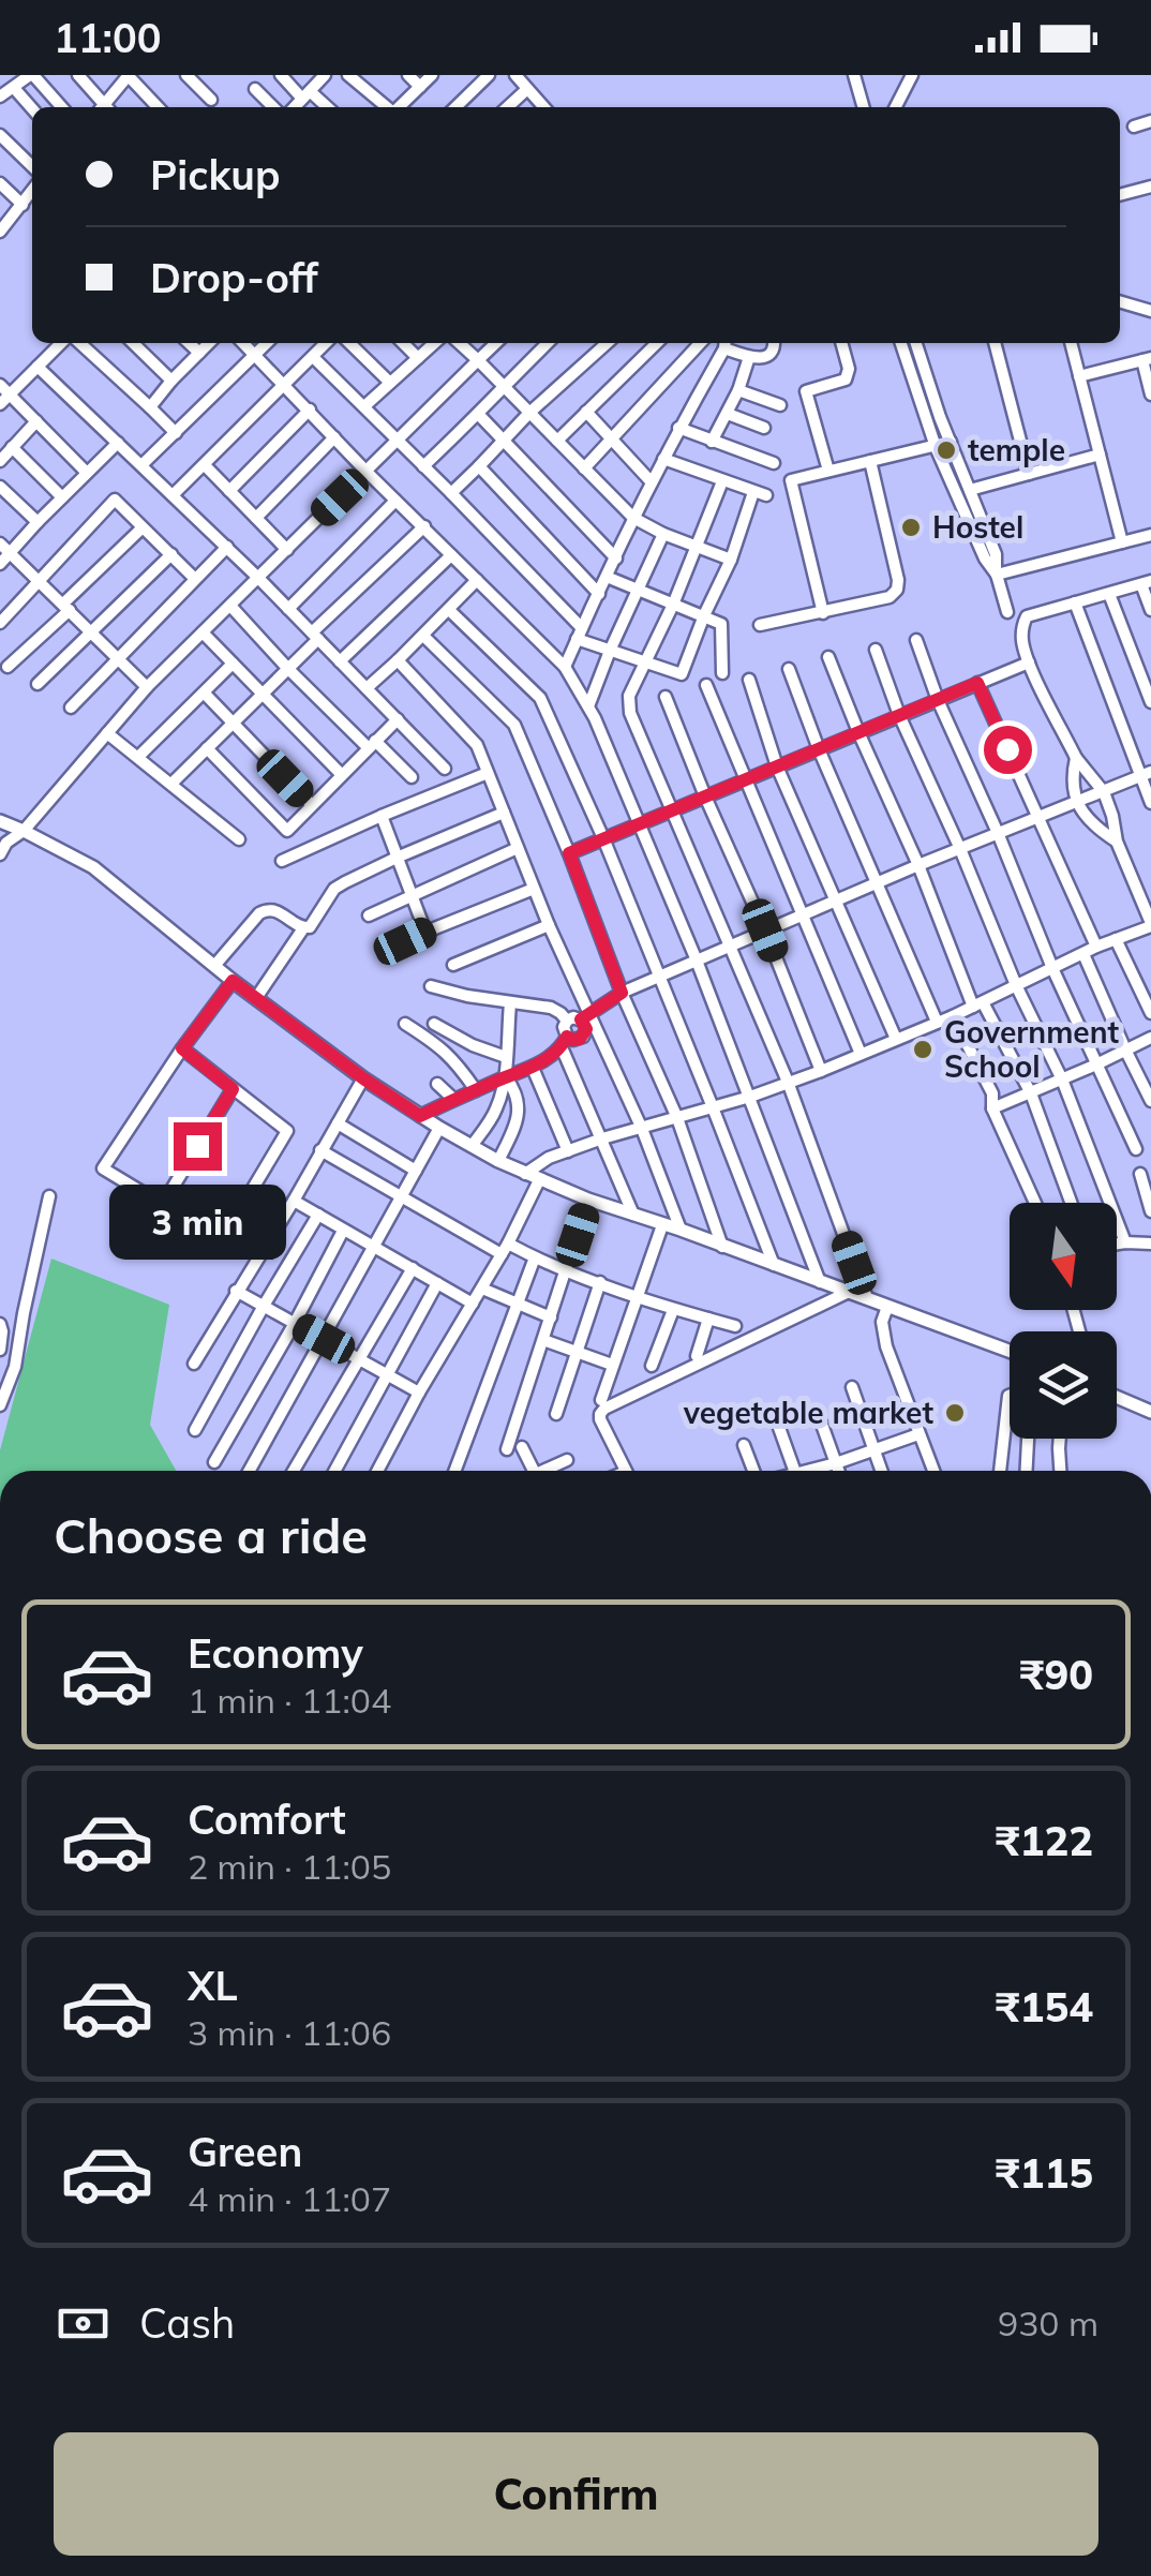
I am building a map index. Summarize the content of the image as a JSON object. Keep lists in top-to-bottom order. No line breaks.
{"places":["temple","Hostel","Government School","vegetable market"],"north":"bottom","page":{"status":"11:00","banner":["Pickup","Drop-off"],"bubble":"3 min","heading":"Choose a ride","list":[{"name":"Economy","note":"1 min · 11:04","value":"₹90"},{"name":"Comfort","note":"2 min · 11:05","value":"₹122"},{"name":"XL","note":"3 min · 11:06","value":"₹154"},{"name":"Green","note":"4 min · 11:07","value":"₹115"}],"pay":["Cash","930 m"],"buttons":"Confirm"}}
